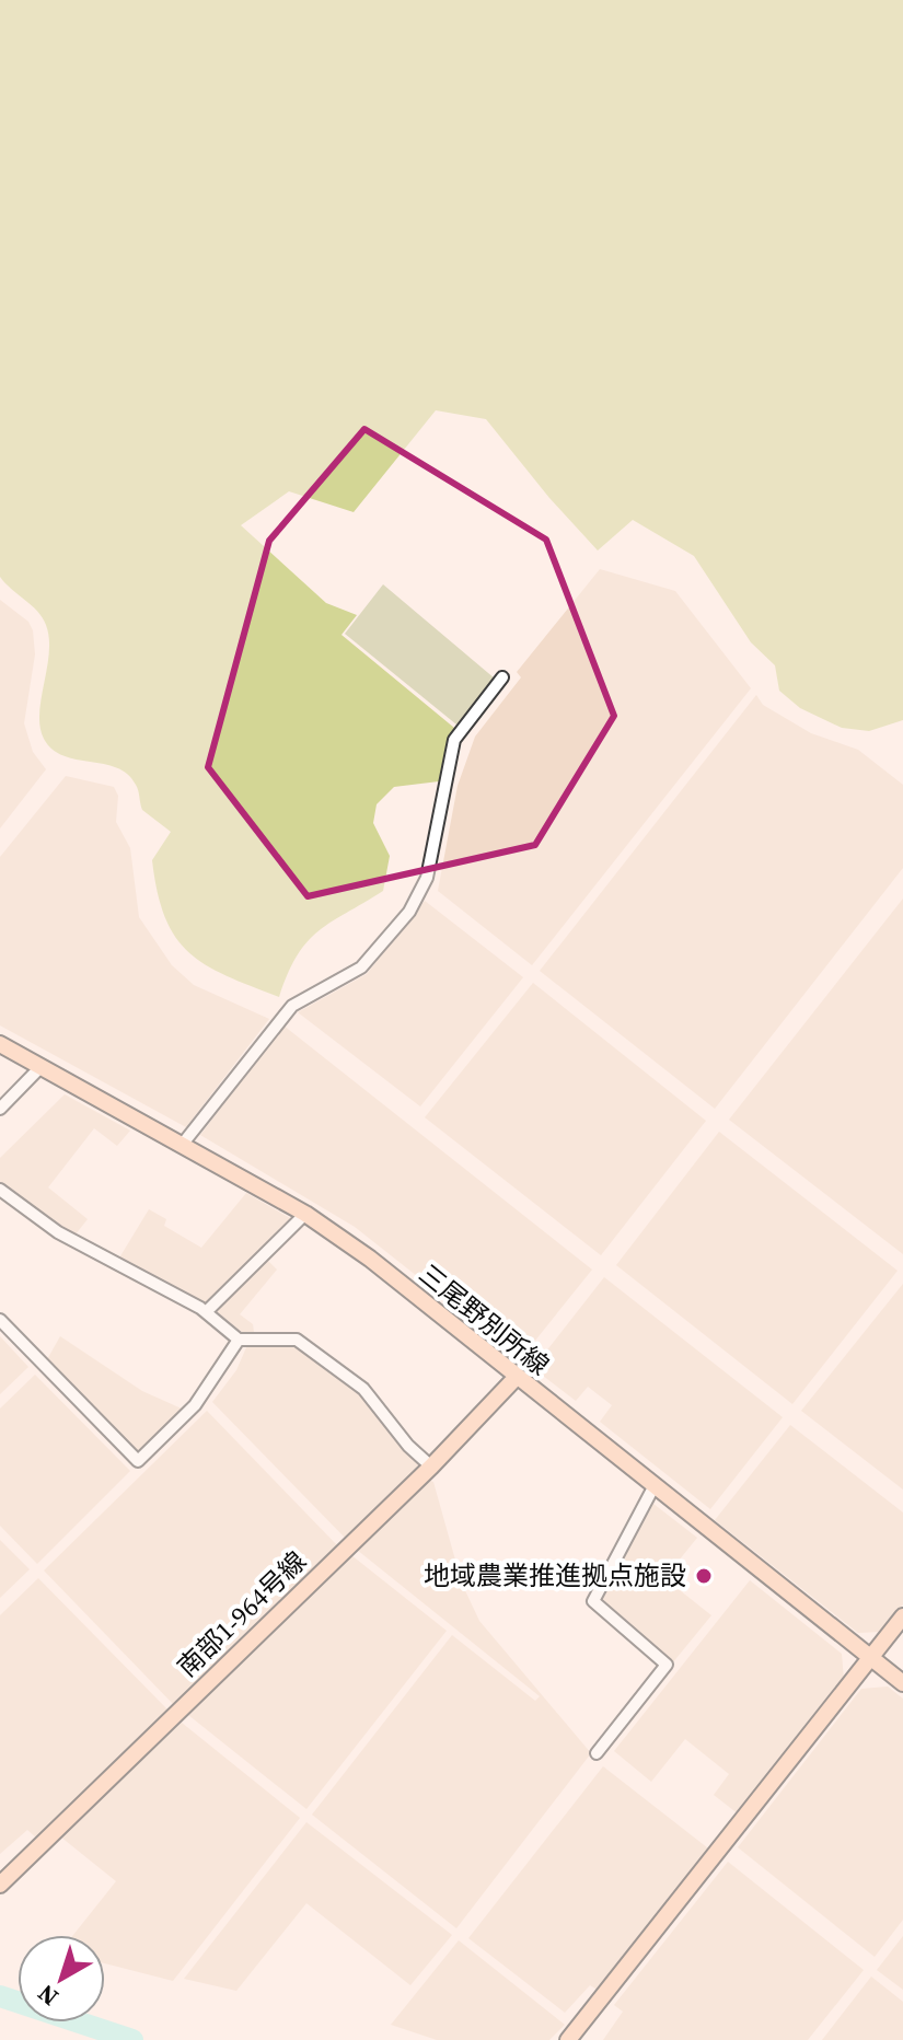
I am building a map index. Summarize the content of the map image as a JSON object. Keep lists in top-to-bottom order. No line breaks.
{"streets":{"street":["三尾野別所線","南部1-964号線"]},"crossings":[["三尾野別所線","南部1-964号線"]],"places":["地域農業推進拠点施設"],"north":"bottom left"}
